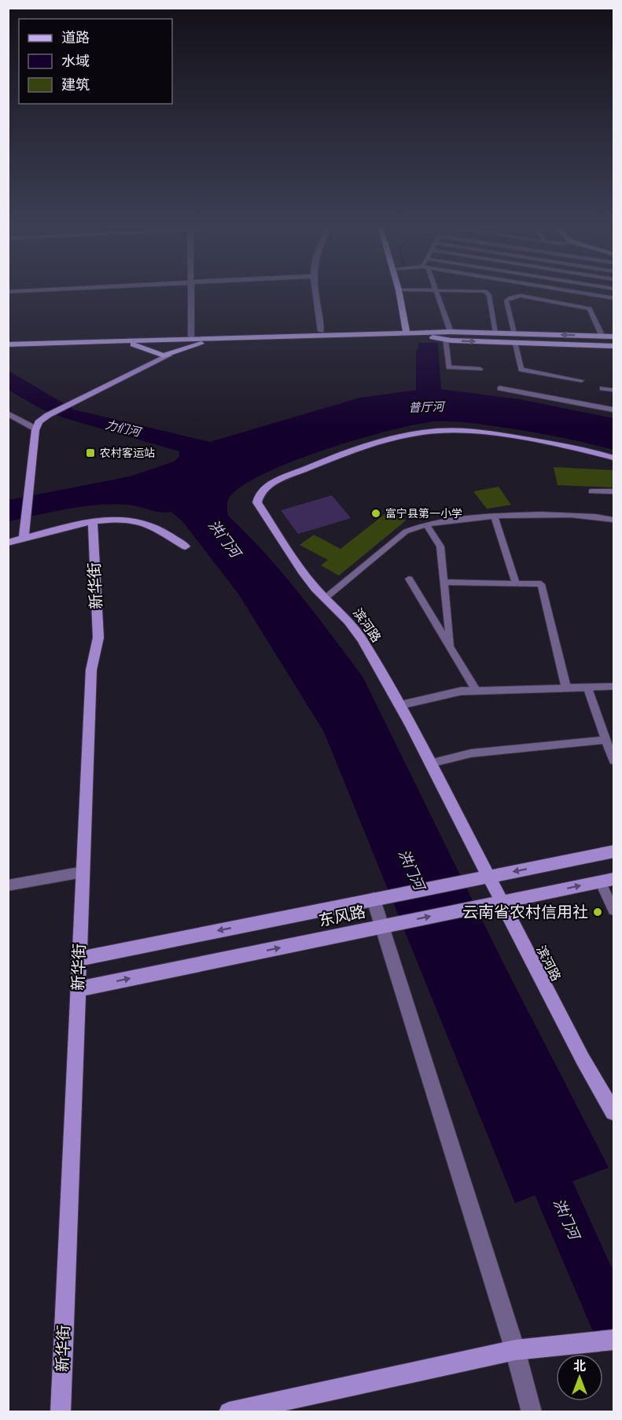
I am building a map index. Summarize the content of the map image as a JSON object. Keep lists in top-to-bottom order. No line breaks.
{"streets":{"street":["新华街","滨河路","东风路"]},"crossings":[["新华街","东风路"],["滨河路","东风路"]],"water":["普厅河","力们河","洪门河"],"places":{"transit":["农村客运站"],"other":["富宁县第一小学","云南省农村信用社"]},"legend":["道路","水域","建筑"],"north":"top"}
